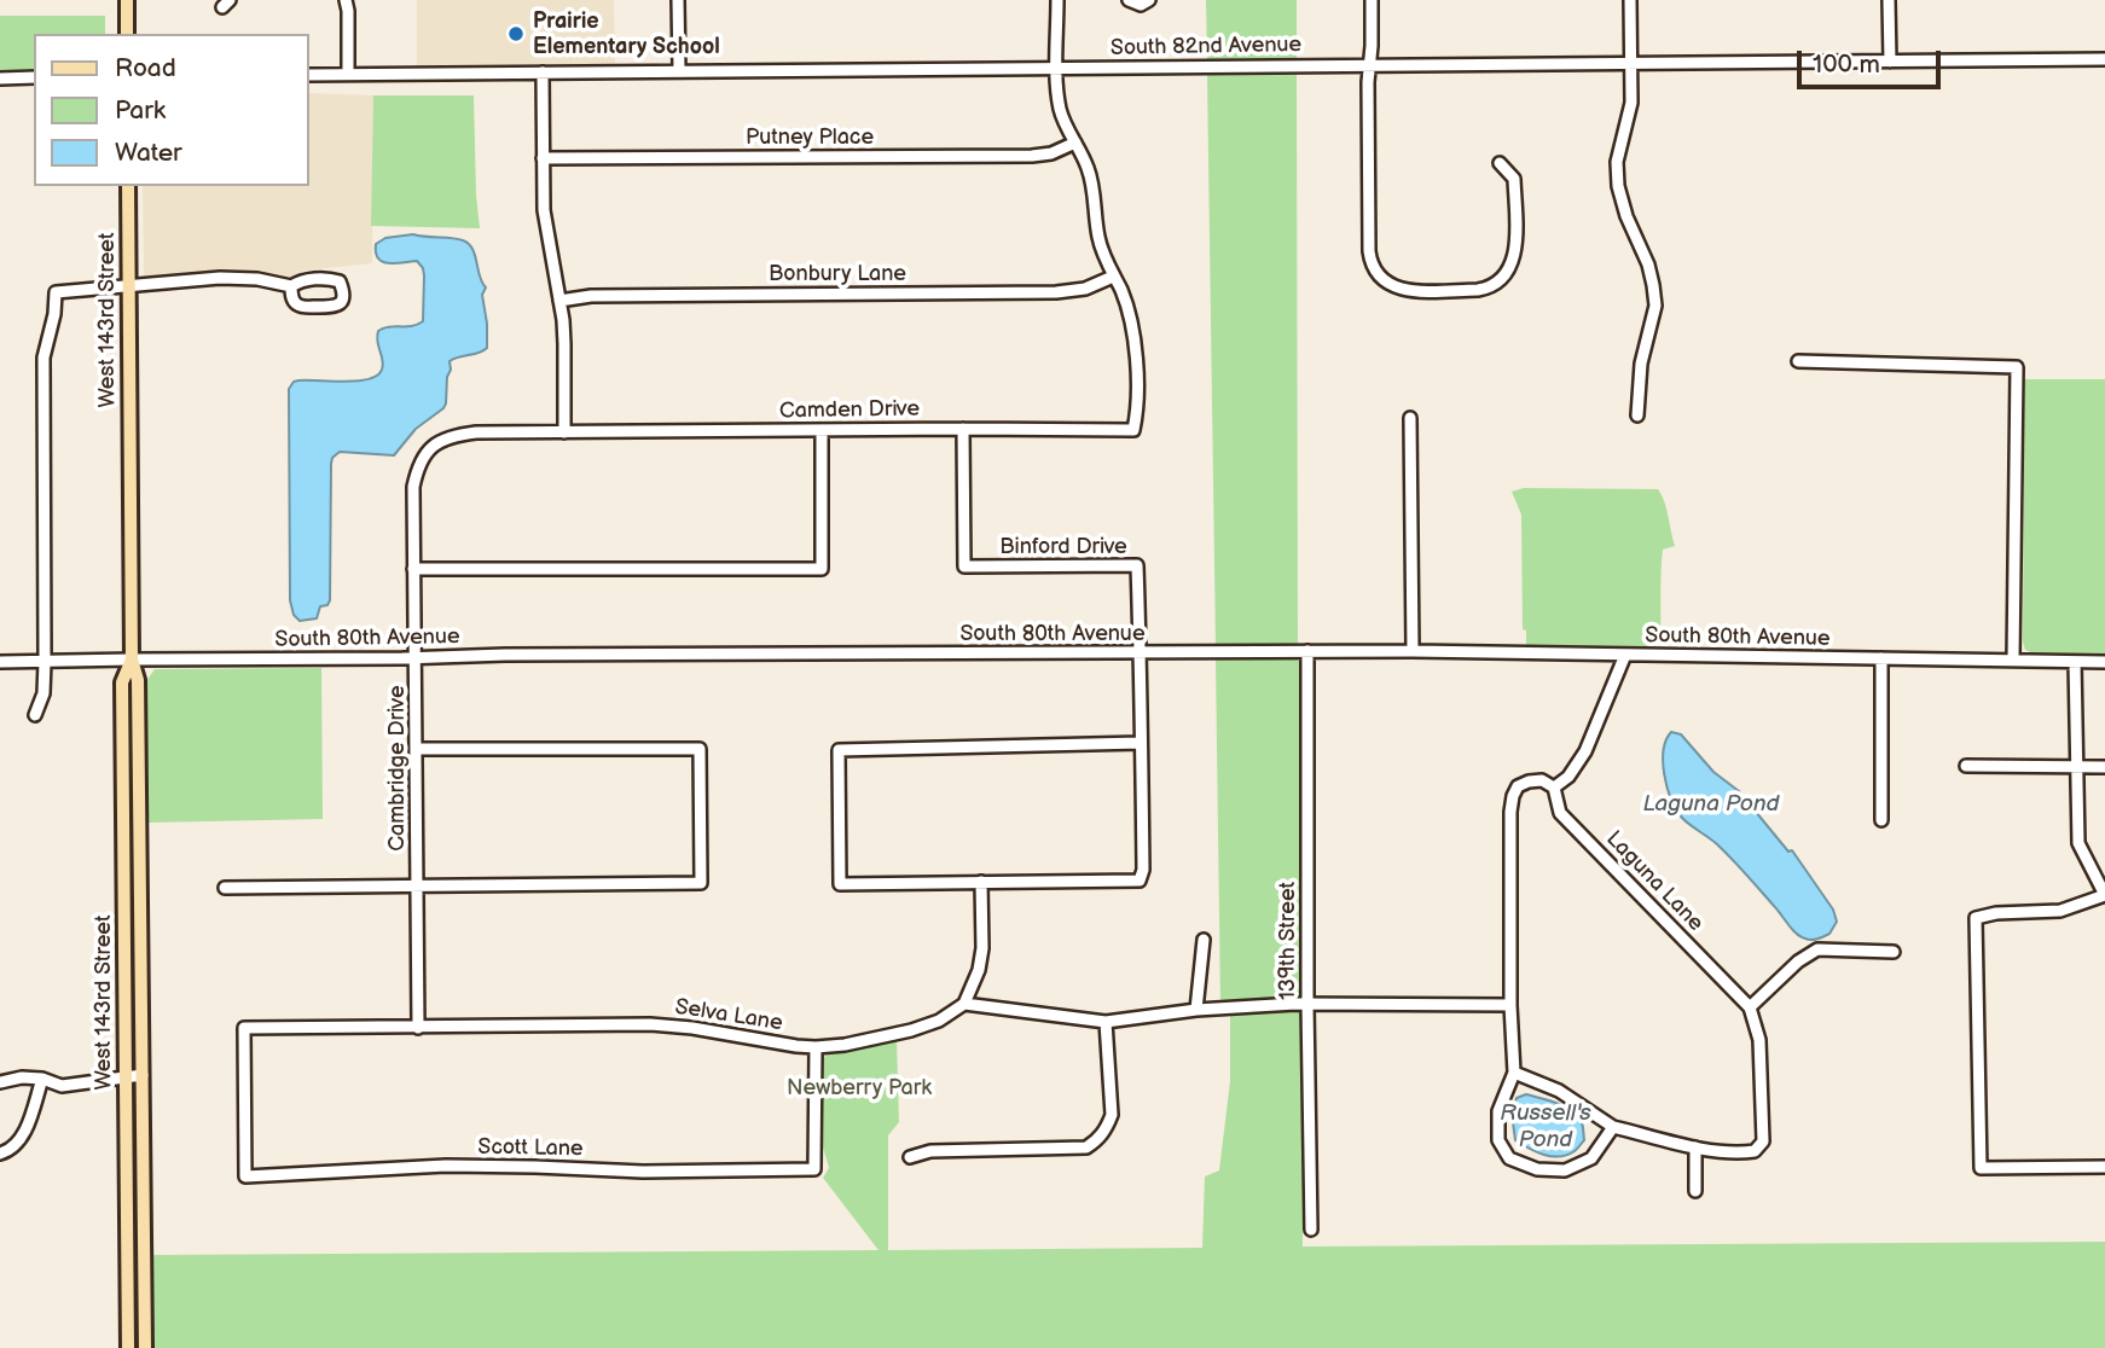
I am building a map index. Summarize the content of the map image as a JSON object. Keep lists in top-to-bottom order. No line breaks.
{"streets":{"main road":["West 143rd Street"],"street":["South 82nd Avenue","Putney Place","Bonbury Lane","Camden Drive","Binford Drive","South 80th Avenue","Cambridge Drive","Laguna Lane","139th Street","Selva Lane","Scott Lane"]},"crossings":[["Bonbury Lane","Camden Drive"],["West 143rd Street","South 80th Avenue"],["Camden Drive","Binford Drive"],["Camden Drive","Cambridge Drive"],["Binford Drive","South 80th Avenue"],["South 80th Avenue","Cambridge Drive"],["South 80th Avenue","139th Street"],["Cambridge Drive","Selva Lane"],["Selva Lane","Scott Lane"]],"water":["Laguna Pond","Russell's Pond"],"parks":["Newberry Park"],"places":["Prairie Elementary School"],"legend":["Road","Park","Water"],"scale_bar":"100 m"}
